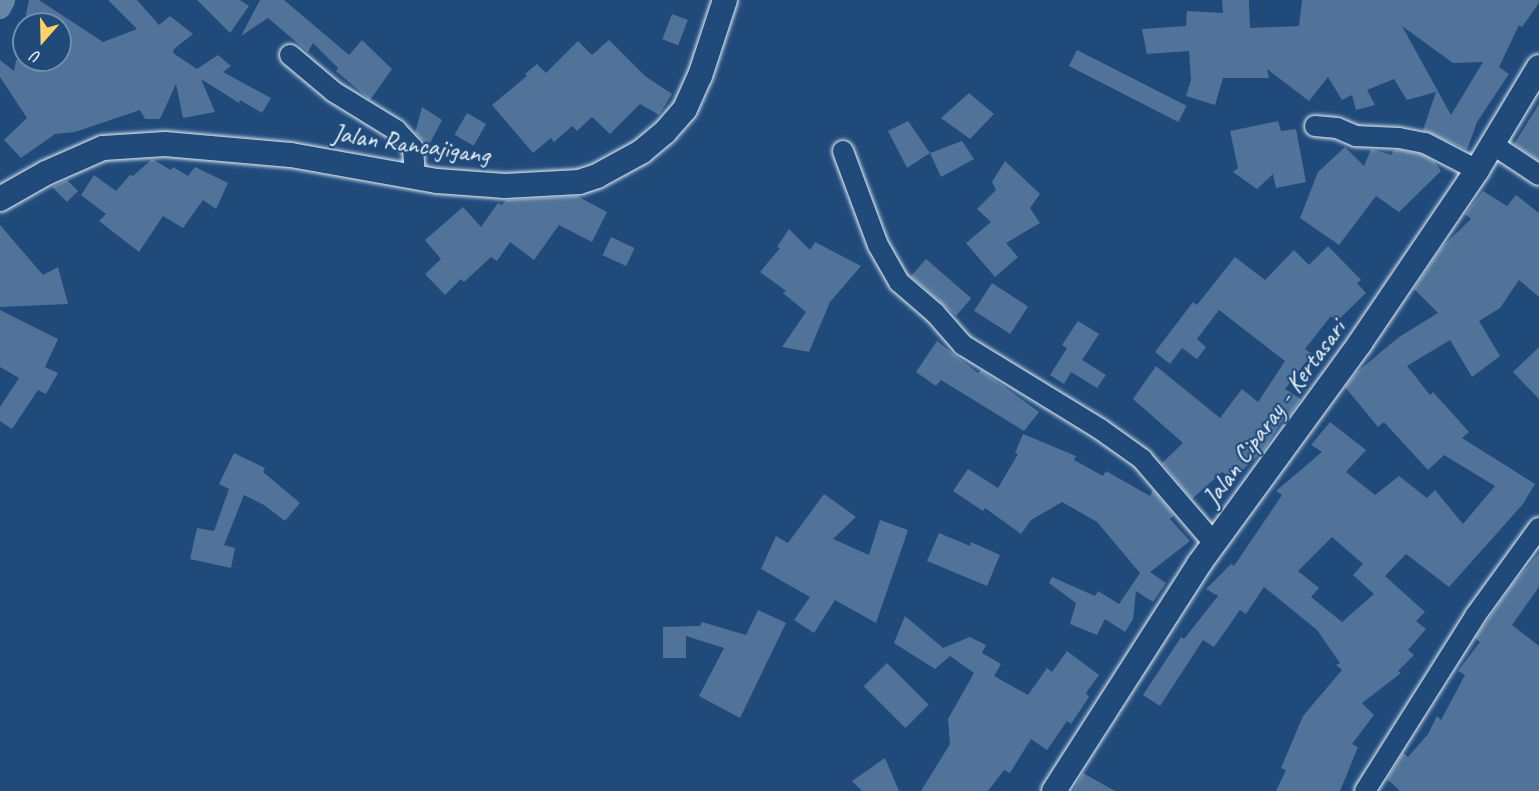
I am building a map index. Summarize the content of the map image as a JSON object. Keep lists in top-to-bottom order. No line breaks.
{"streets":{"main road":["Jalan Rancajigang","Jalan Ciparay - Kertasari"]},"north":"bottom"}
